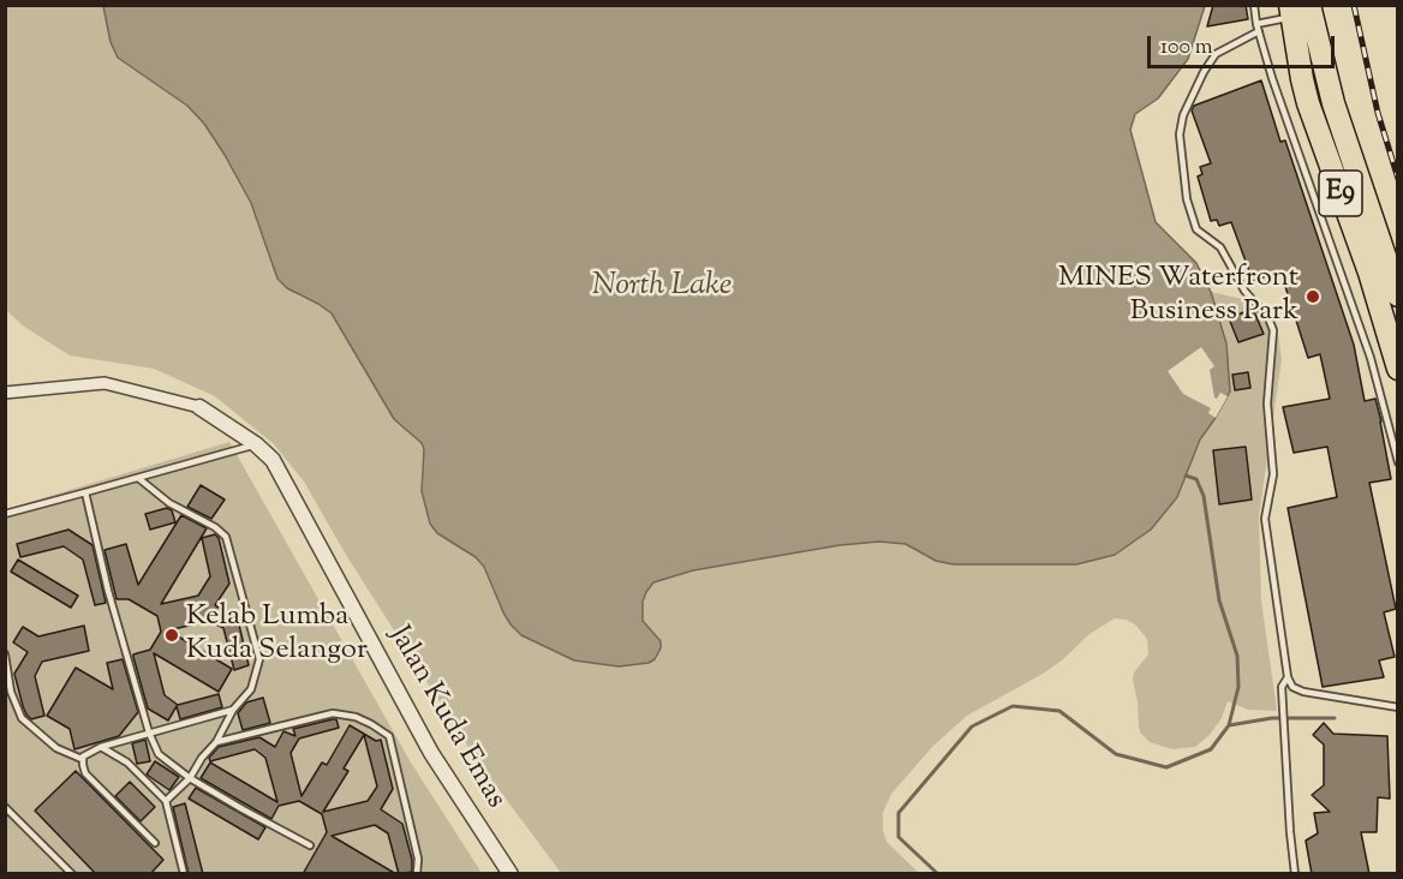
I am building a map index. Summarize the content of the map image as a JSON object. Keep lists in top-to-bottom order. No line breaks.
{"streets":{"highway":["E9"],"street":["Jalan Kuda Emas"]},"water":["North Lake"],"places":["MINES Waterfront Business Park","Kelab Lumba Kuda Selangor"],"scale_bar":"100 m"}
